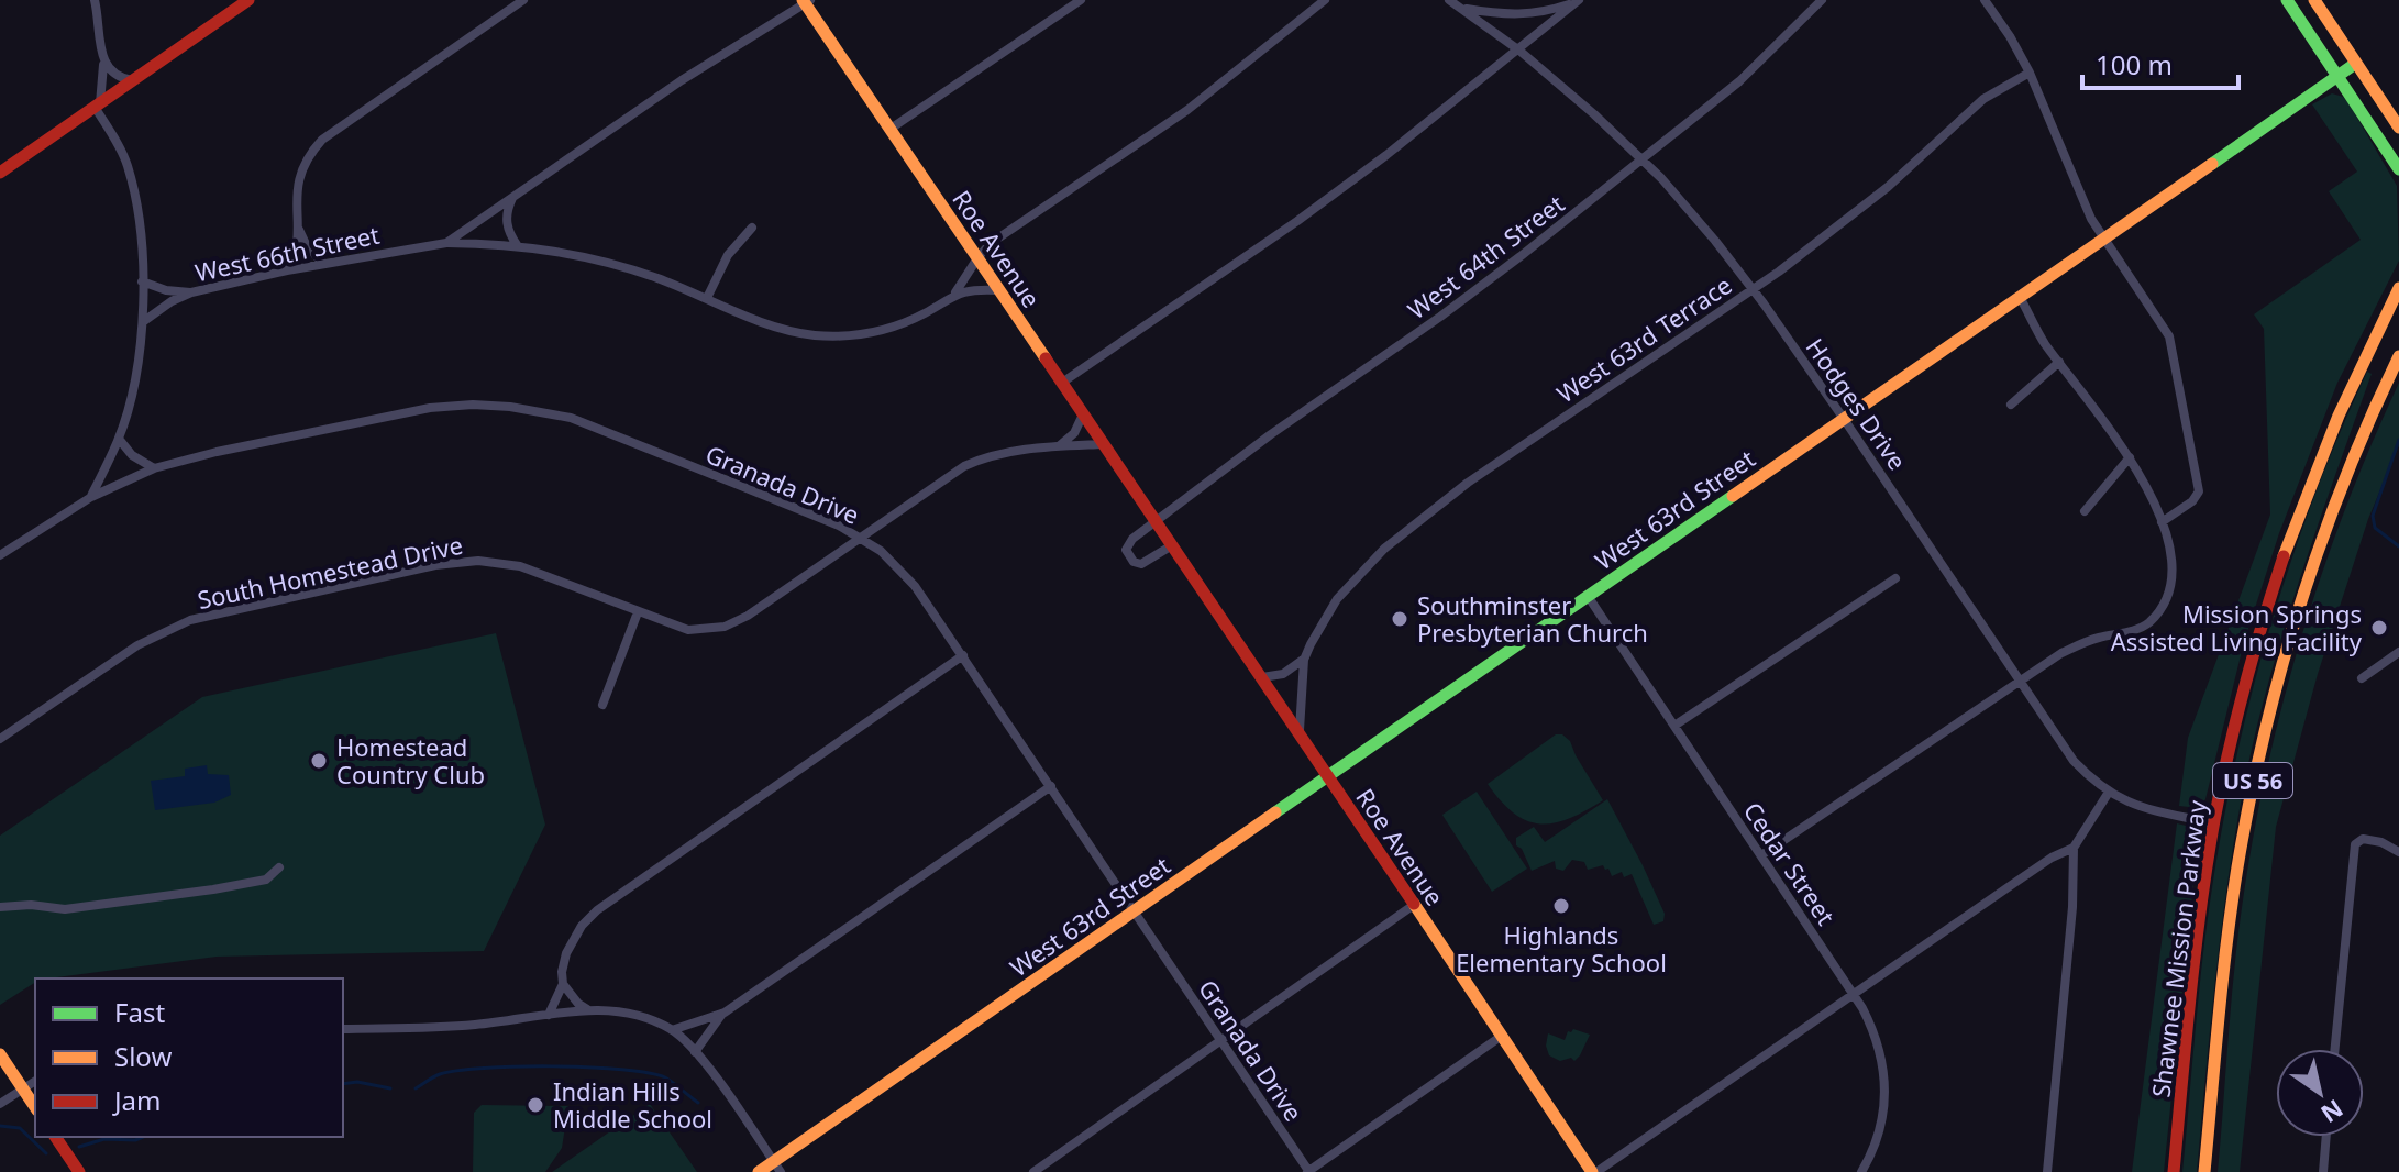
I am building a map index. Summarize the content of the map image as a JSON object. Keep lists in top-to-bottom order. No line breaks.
{"streets":{"main road":["Roe Avenue","West 63rd Street","US 56","Shawnee Mission Parkway"],"street":["West 66th Street","West 64th Street","West 63rd Terrace","Hodges Drive","Granada Drive","South Homestead Drive","Cedar Street"]},"crossings":[["Roe Avenue","West 66th Street"],["Roe Avenue","West 64th Street"],["Roe Avenue","West 63rd Terrace"],["Roe Avenue","West 63rd Street"],["Roe Avenue","South Homestead Drive"],["West 64th Street","Hodges Drive"],["West 63rd Terrace","Hodges Drive"],["Hodges Drive","West 63rd Street"],["Hodges Drive","Shawnee Mission Parkway"],["Granada Drive","West 63rd Street"],["Granada Drive","South Homestead Drive"],["West 63rd Street","Cedar Street"]],"places":["Southminster Presbyterian Church","Mission Springs Assisted Living Facility","Homestead Country Club","Highlands Elementary School","Indian Hills Middle School"],"legend":["Fast","Slow","Jam"],"scale_bar":"100 m","north":"bottom right"}
